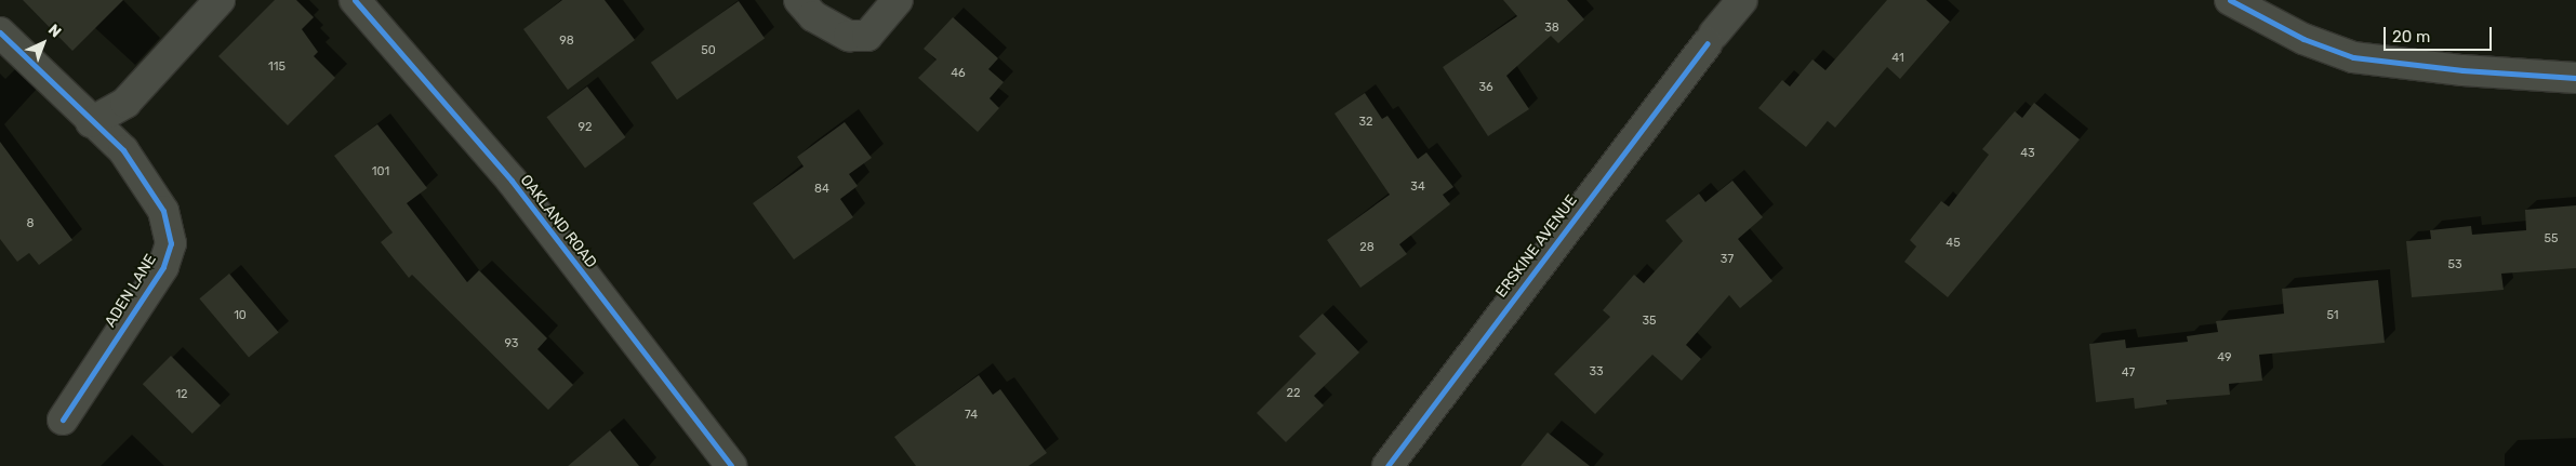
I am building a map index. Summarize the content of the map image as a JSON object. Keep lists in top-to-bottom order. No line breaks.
{"streets":{"street":["OAKLAND ROAD","ERSKINE AVENUE","ADEN LANE"]},"house_numbers":["38","98","50","41","115","46","36","32","92","43","101","34","84","8","55","45","28","37","53","10","51","35","93","49","33","47","22","12","74"],"scale_bar":"20 m","north":"top right"}
